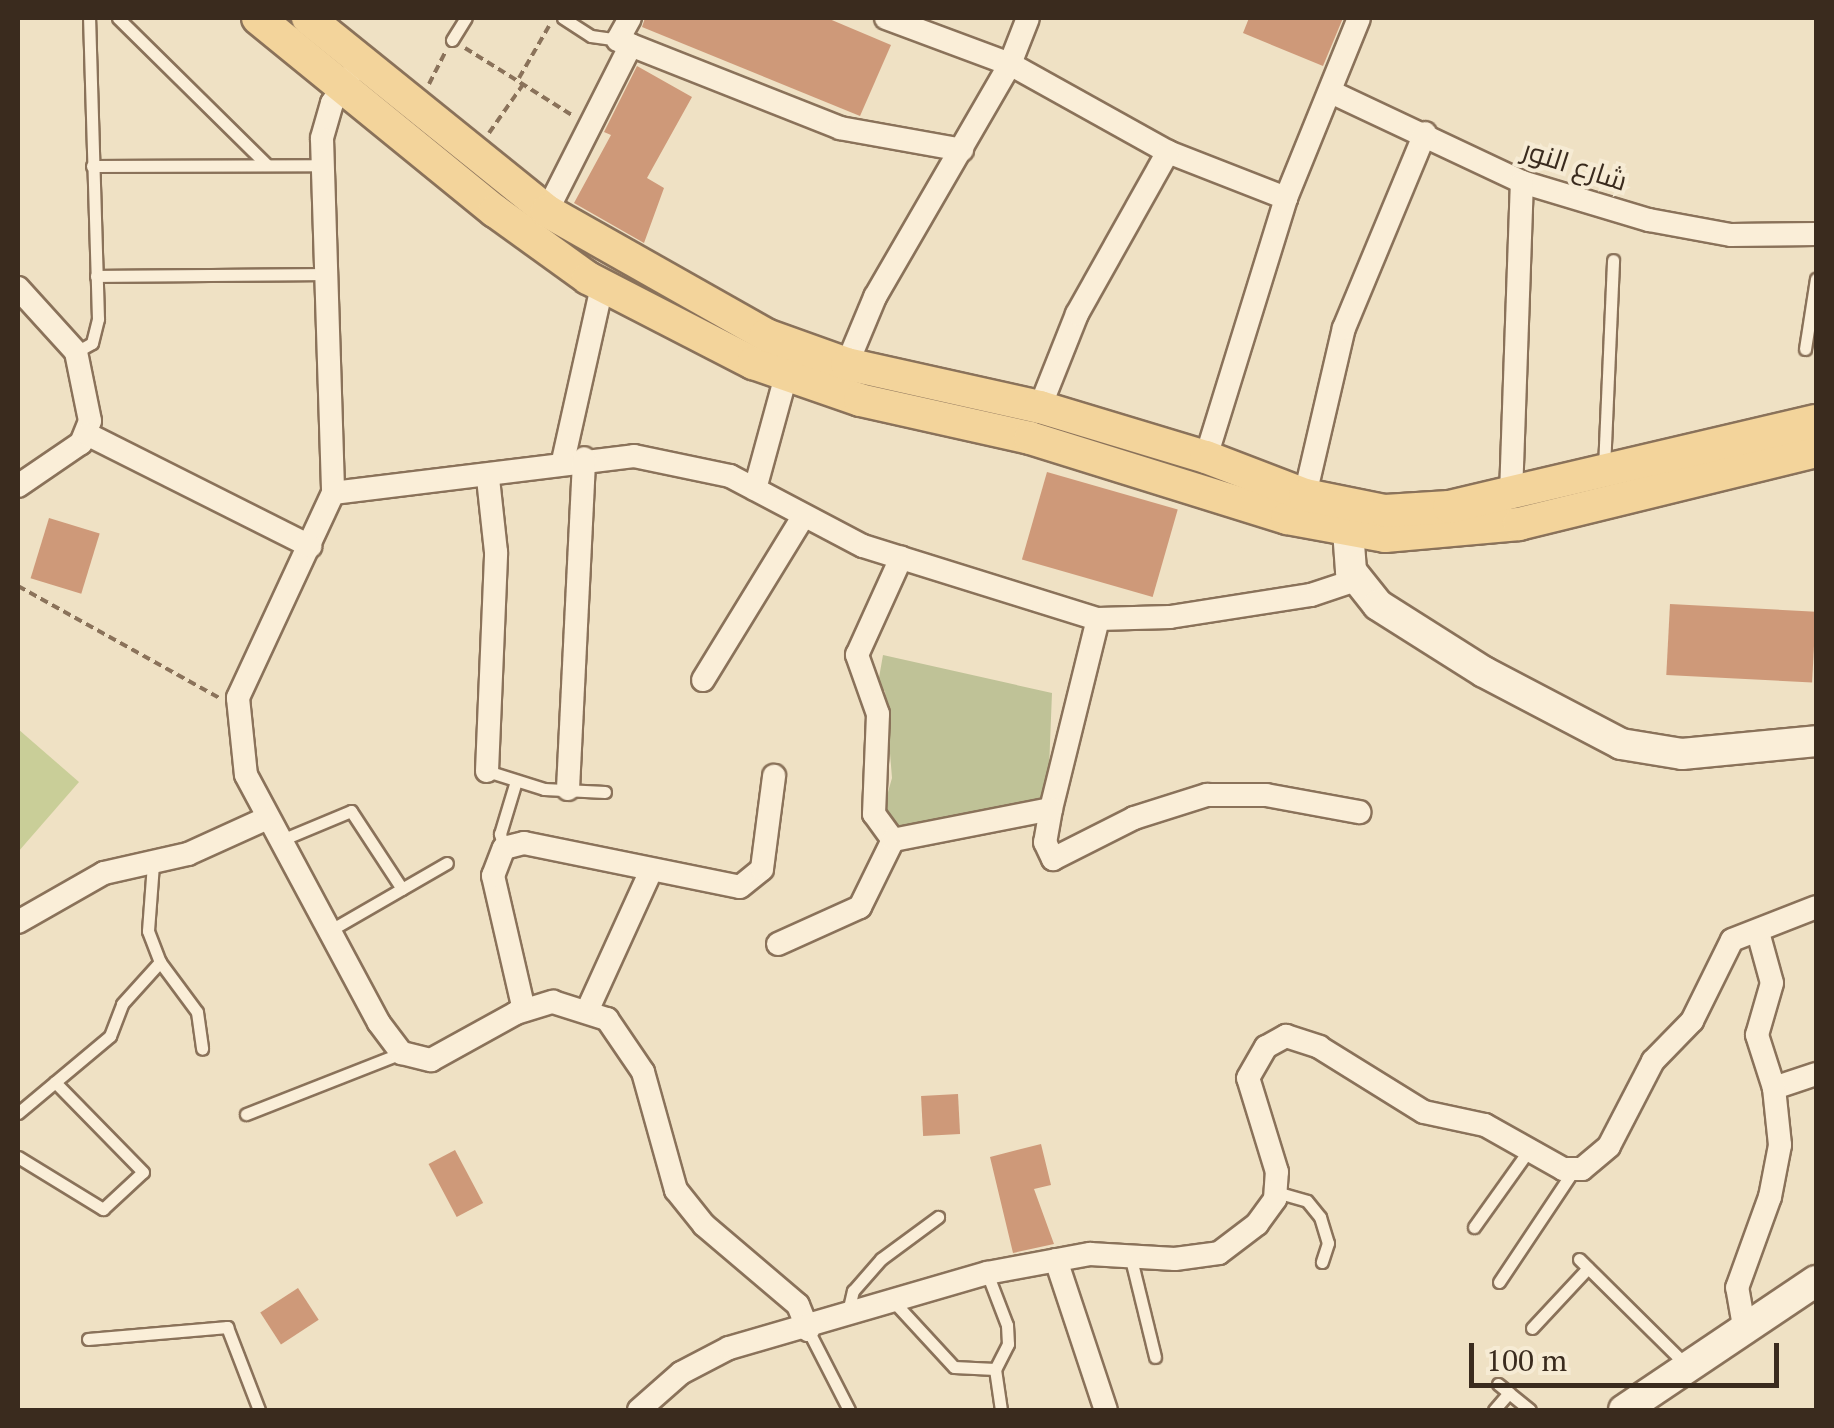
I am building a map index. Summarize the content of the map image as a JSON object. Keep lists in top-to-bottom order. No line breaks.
{"streets":{"street":["شارع النور"]},"scale_bar":"100 m"}
